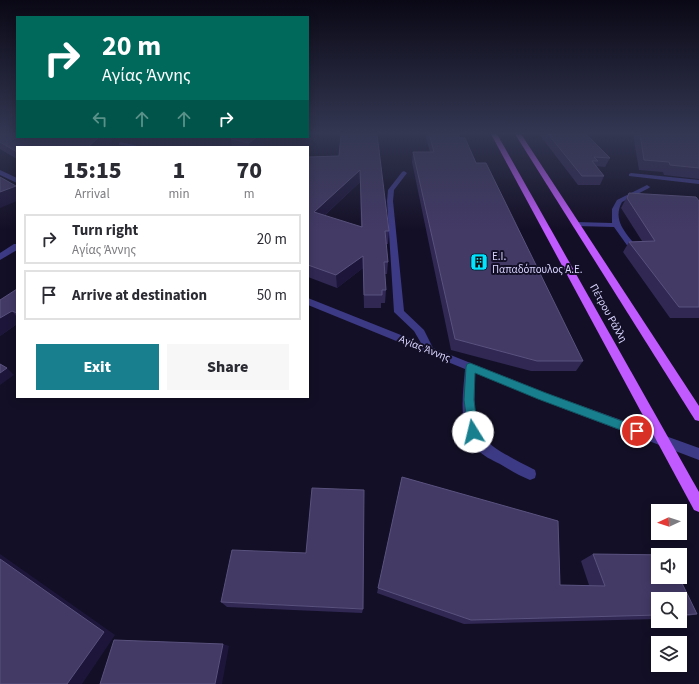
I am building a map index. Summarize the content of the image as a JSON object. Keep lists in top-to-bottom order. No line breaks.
{"streets":{"main road":["Πέτρου Ράλλη"],"street":["Αγίας Άννης"]},"crossings":[["Πέτρου Ράλλη","Αγίας Άννης"]],"places":{"building":["Ε.Ι. Παπαδόπουλος Α.Ε."]},"north":"left","page":{"turn":["20 m","Αγίας Άννης"],"eta":["15:15","Arrival","1","min","70","m"],"list":[{"name":"Turn right","note":"Αγίας Άννης","value":"20 m"},{"name":"Arrive at destination","value":"50 m"}],"buttons":["Exit","Share"]}}
